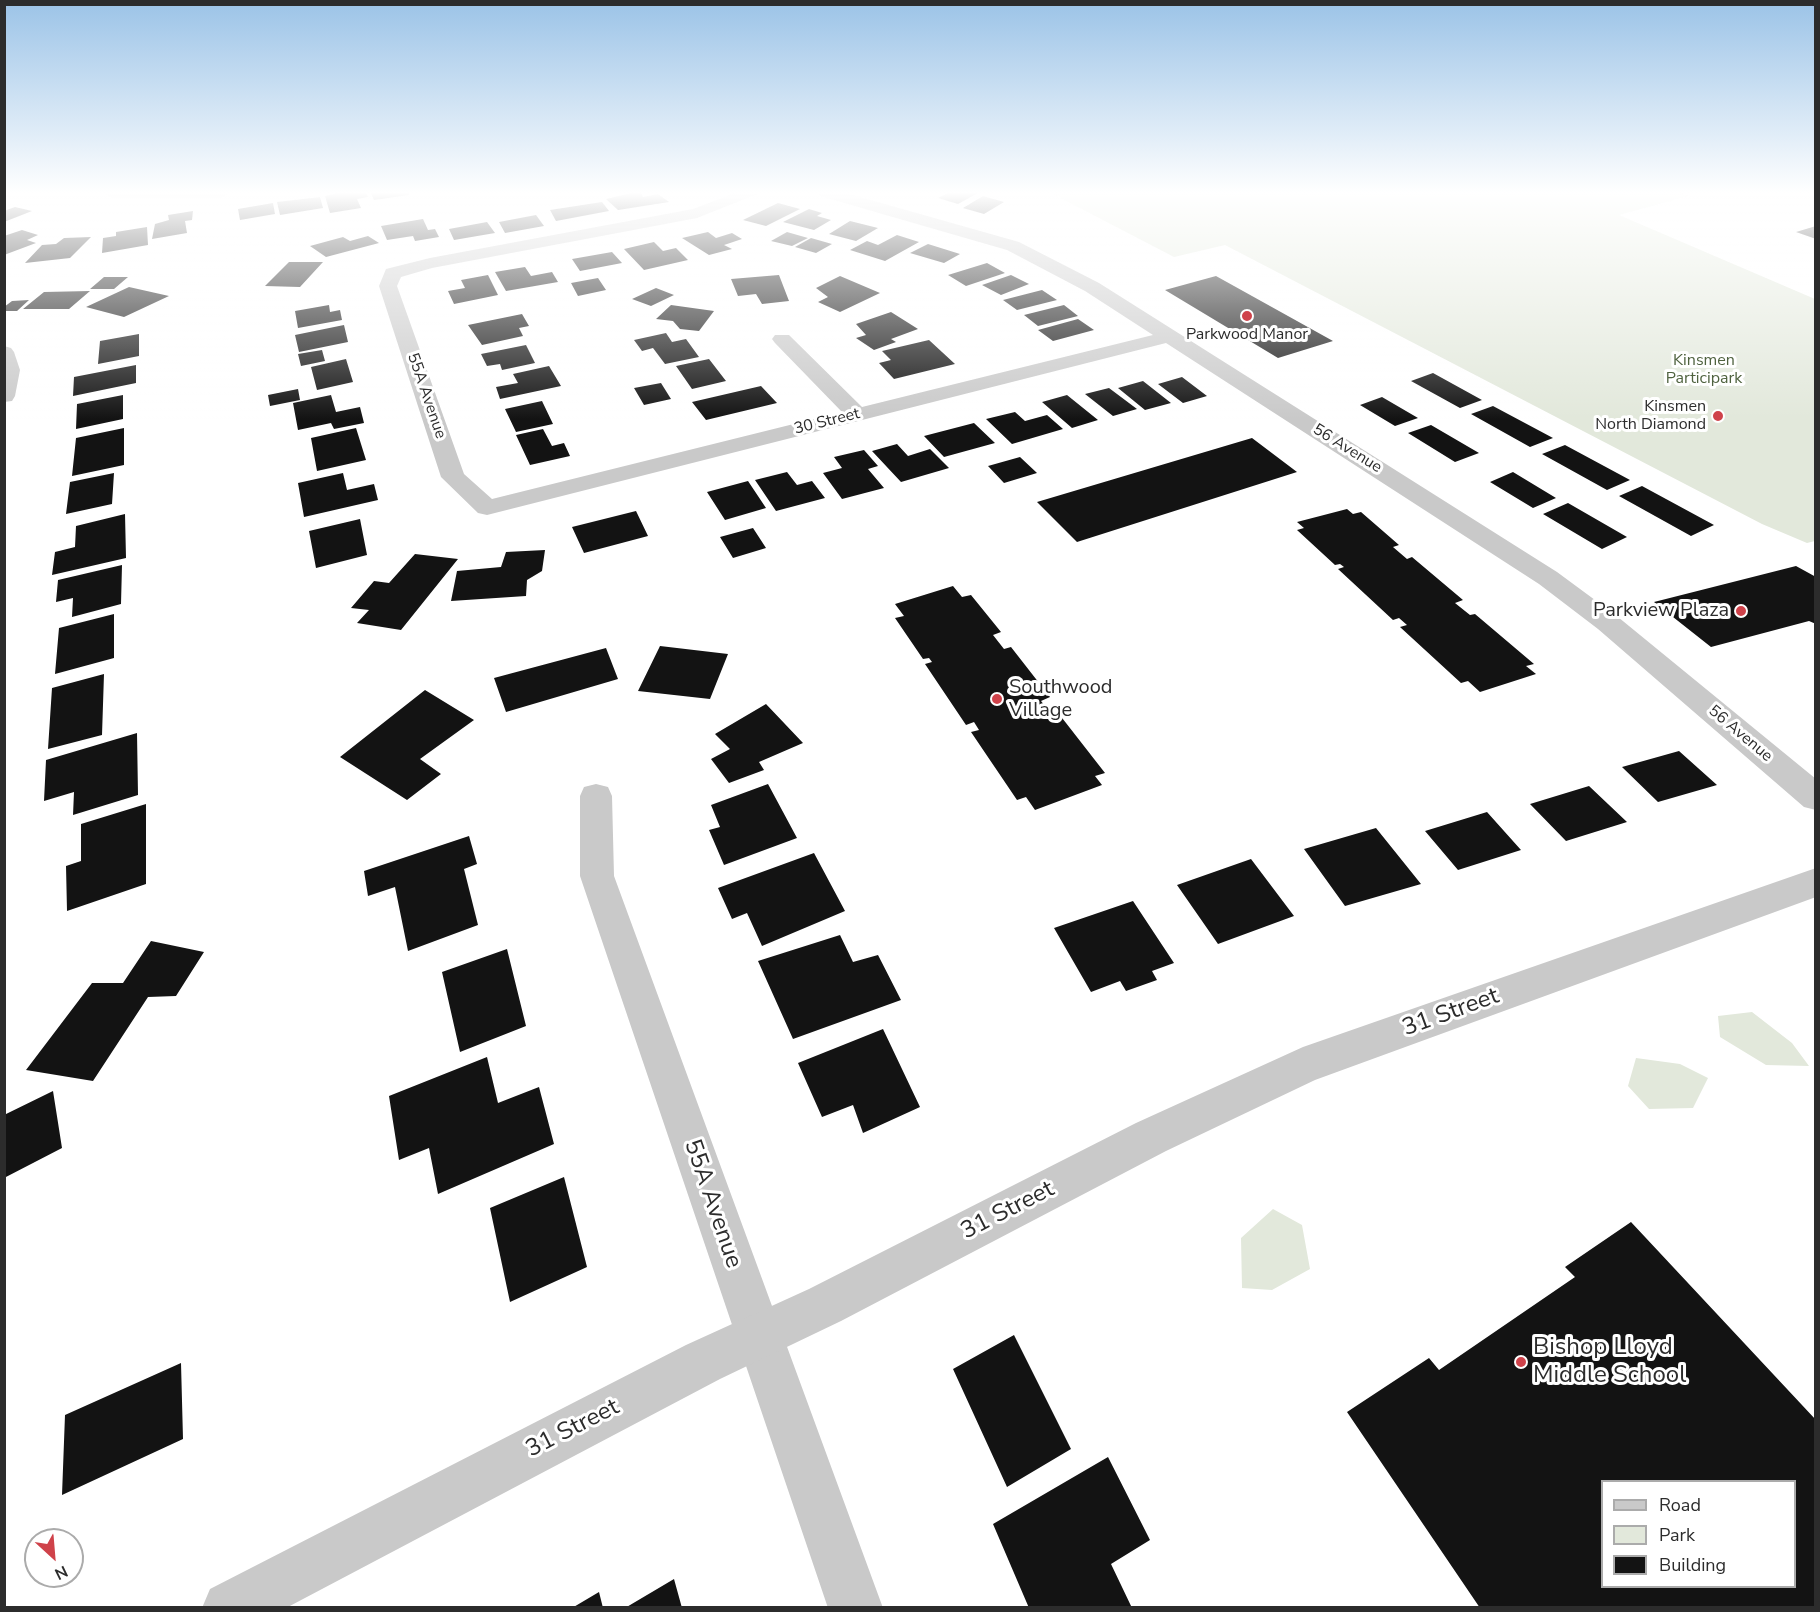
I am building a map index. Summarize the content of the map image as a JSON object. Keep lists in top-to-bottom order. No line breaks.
{"streets":{"street":["55A Avenue","30 Street","56 Avenue","31 Street"]},"crossings":[["55A Avenue","30 Street"],["55A Avenue","31 Street"],["30 Street","56 Avenue"]],"parks":["Kinsmen Participark"],"places":["Parkwood Manor","Kinsmen North Diamond","Parkview Plaza","Southwood Village","Bishop Lloyd Middle School"],"legend":["Road","Park","Building"],"north":"bottom right"}
